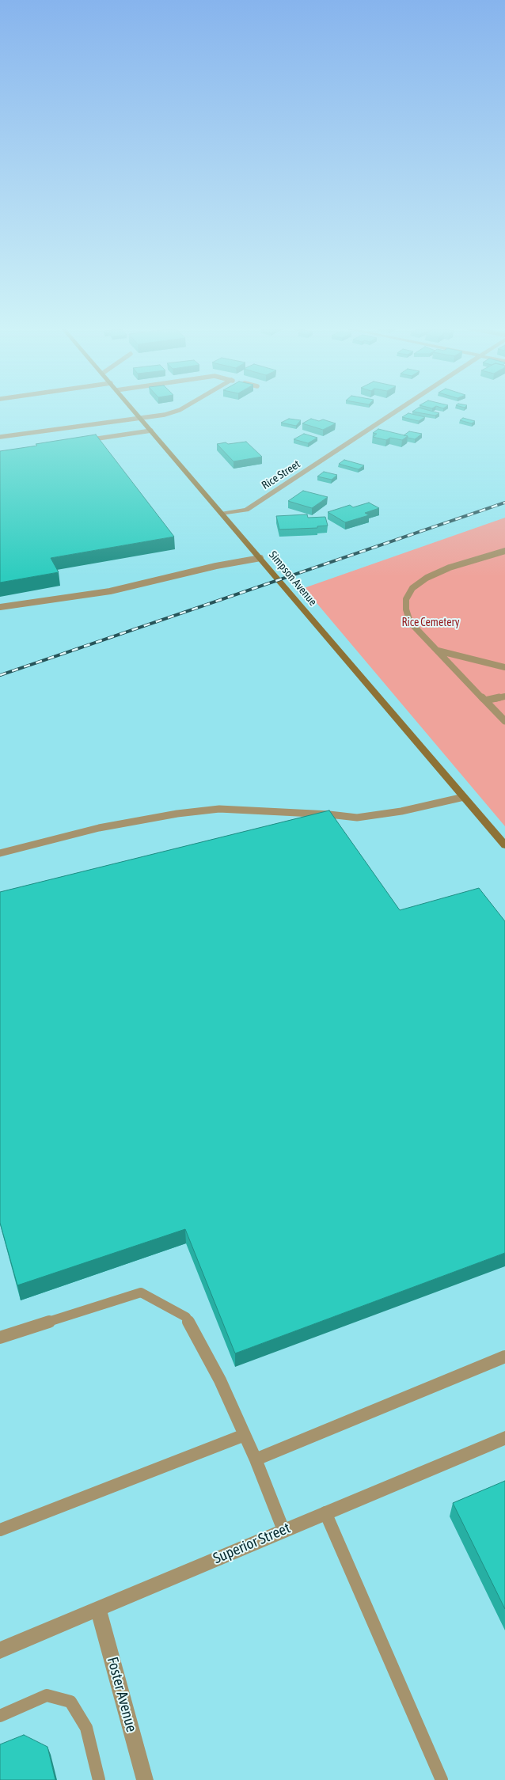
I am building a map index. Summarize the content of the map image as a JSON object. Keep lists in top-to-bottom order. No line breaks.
{"streets":{"street":["Rice Street","Simpson Avenue","Superior Street","Foster Avenue"]},"crossings":[["Rice Street","Simpson Avenue"],["Superior Street","Foster Avenue"]],"parks":["Rice Cemetery"]}
